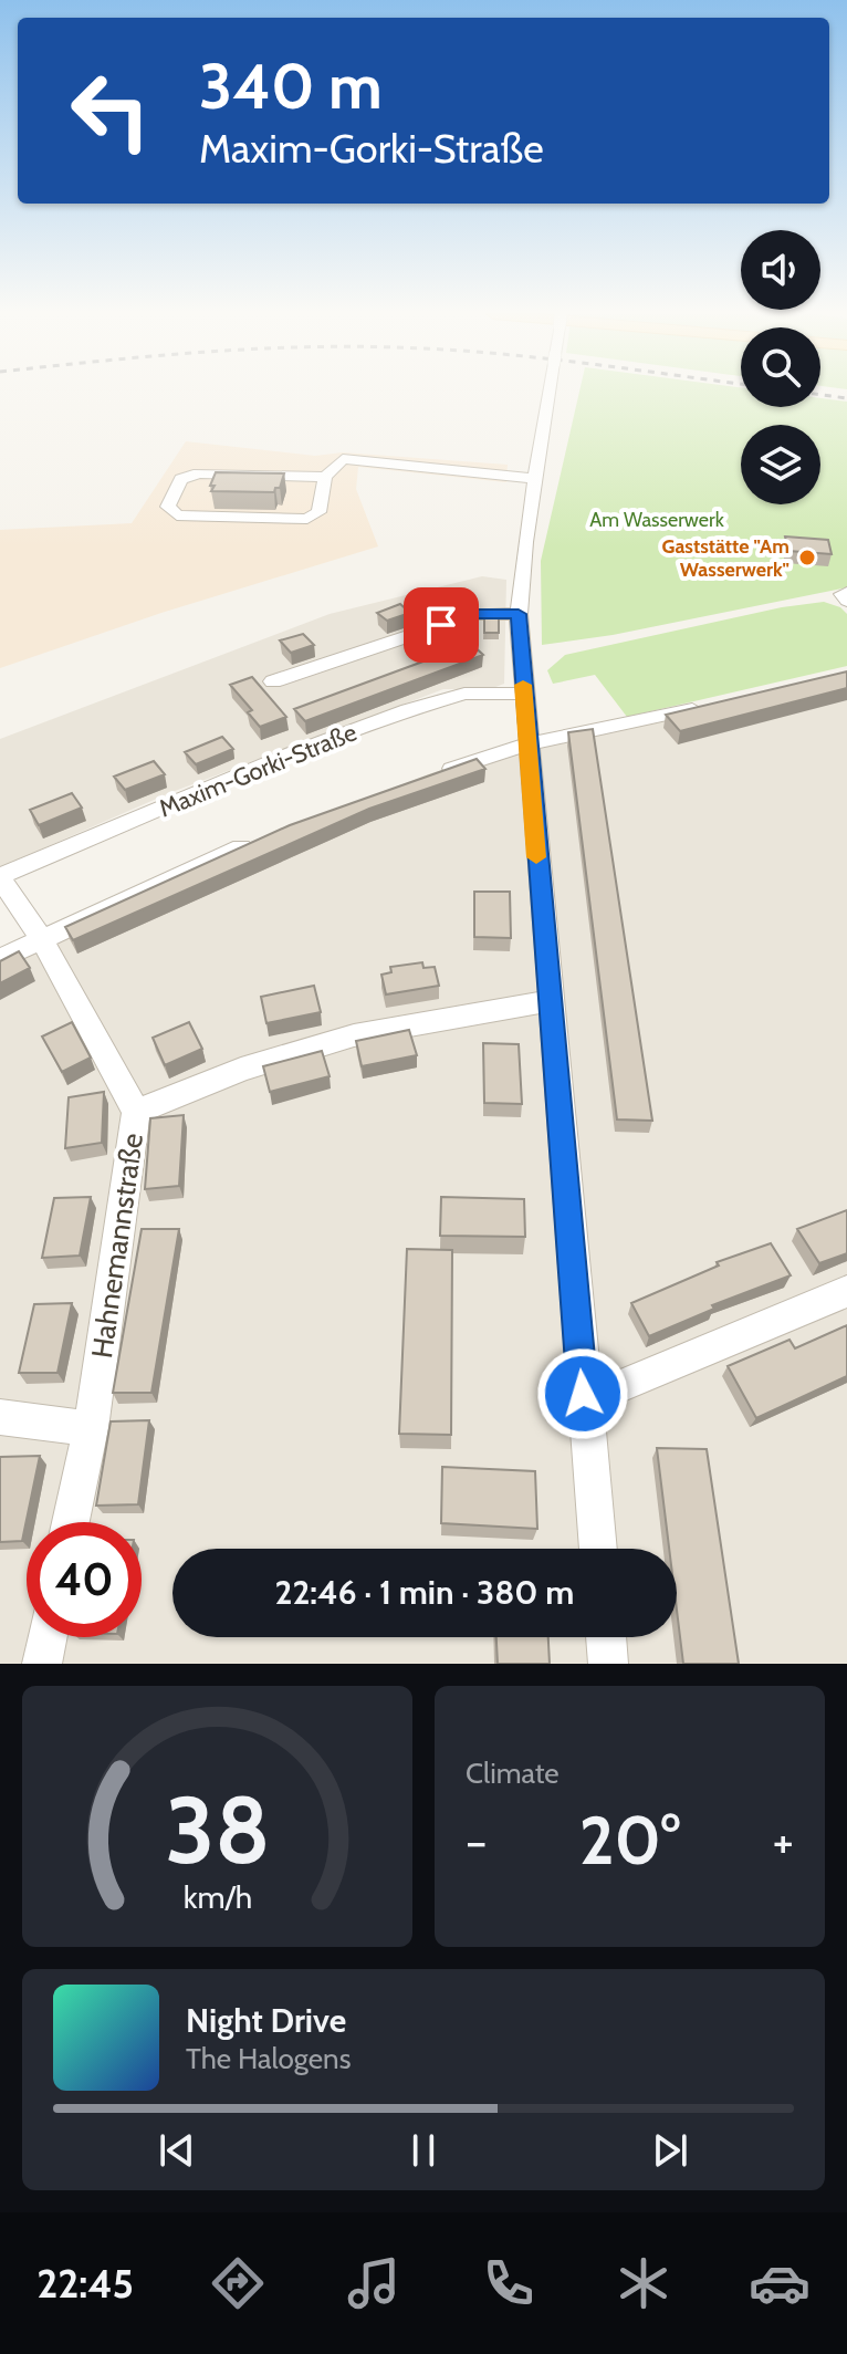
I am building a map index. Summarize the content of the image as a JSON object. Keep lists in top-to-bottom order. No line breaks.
{"streets":{"street":["Maxim-Gorki-Straße","Hahnemannstraße"]},"crossings":[["Maxim-Gorki-Straße","Hahnemannstraße"]],"parks":["Am Wasserwerk"],"places":["Gaststätte \"Am Wasserwerk\""],"page":{"turn":["340 m","Maxim-Gorki-Straße"],"limit":"40","trip":"22:46 · 1 min · 380 m","tile":"Climate","heat":["−","20°","+"],"song":["Night Drive","The Halogens"],"tabs":"22:45","gauge":["38","km/h"]}}
